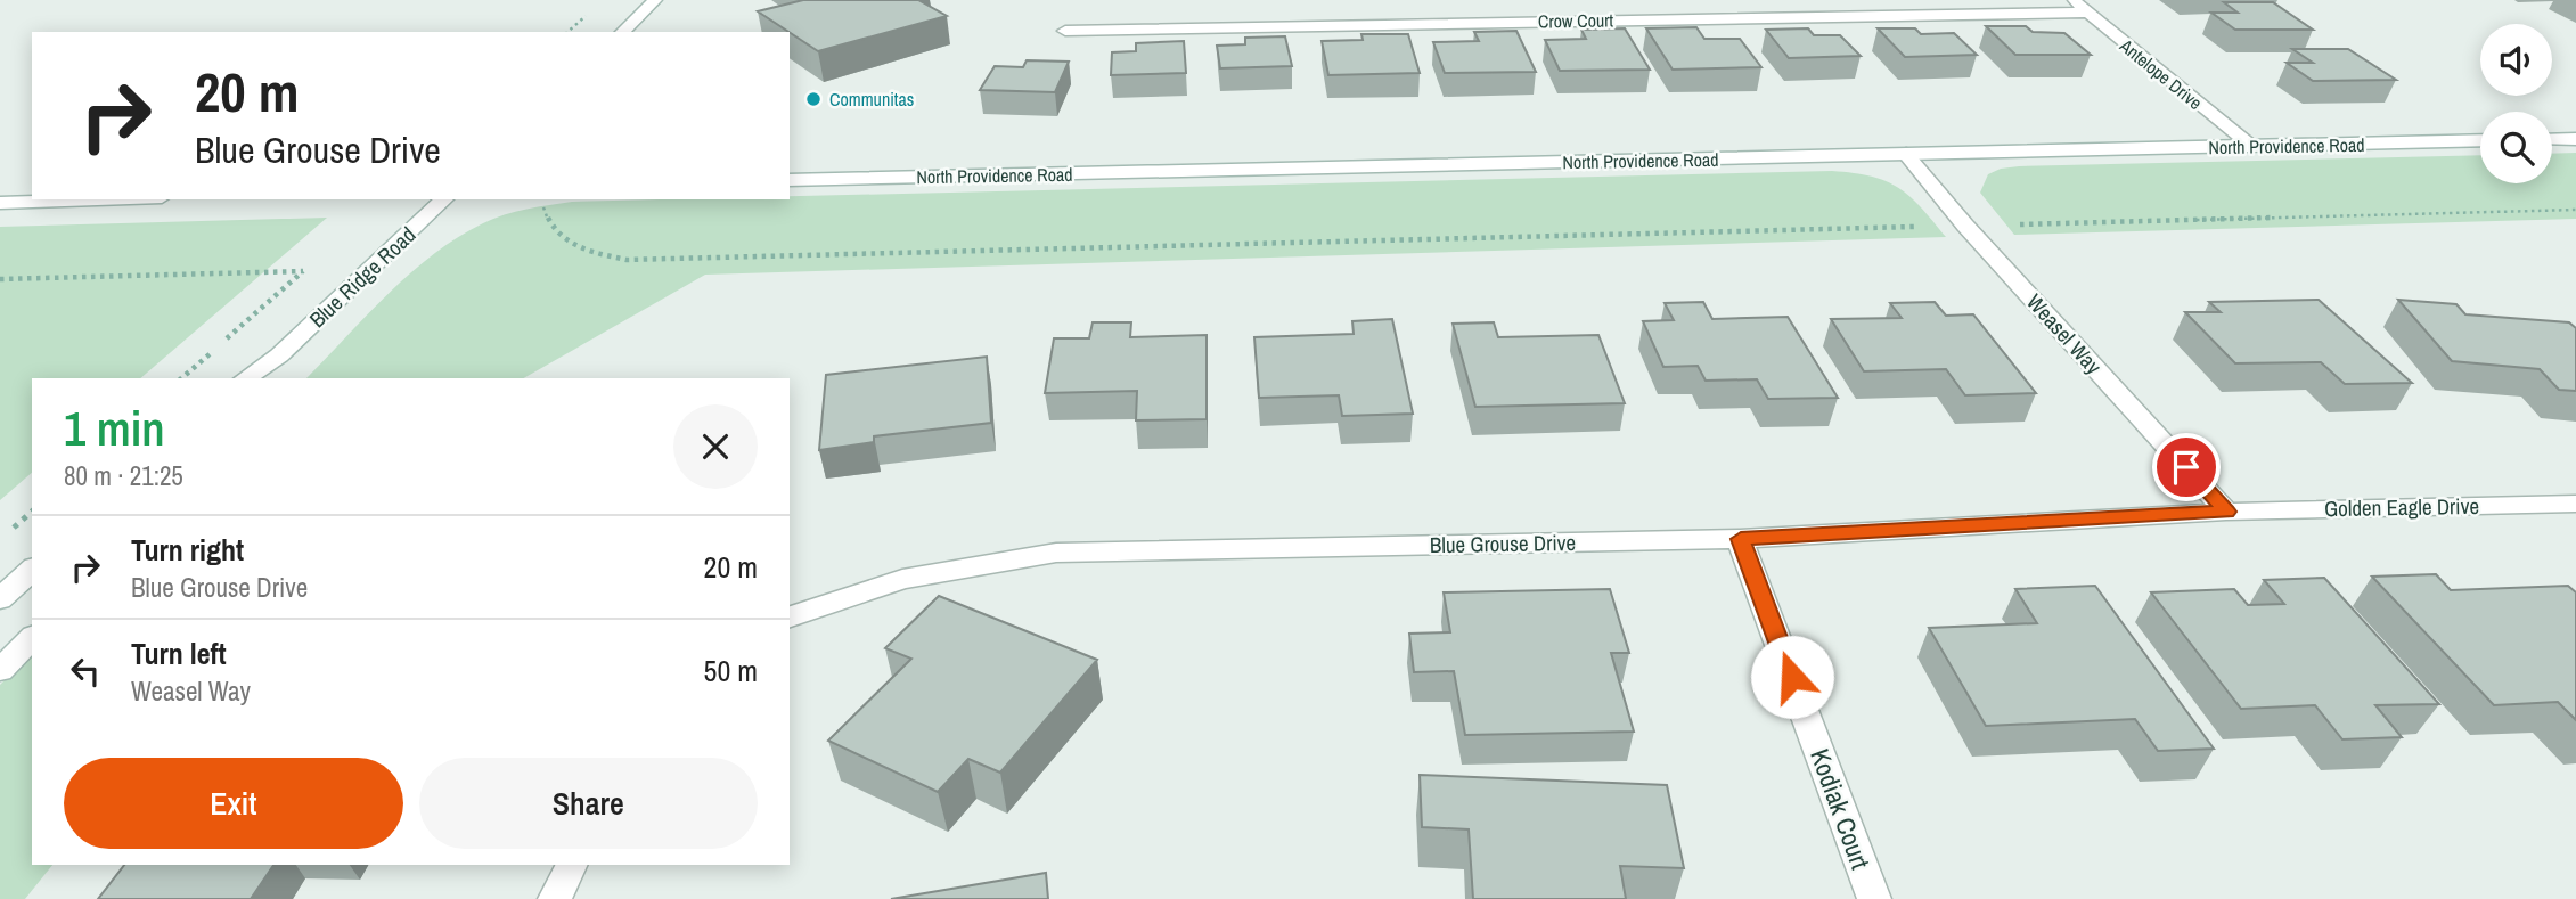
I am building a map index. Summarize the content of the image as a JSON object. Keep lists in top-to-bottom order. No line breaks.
{"streets":{"street":["Crow Court","Antelope Drive","North Providence Road","Blue Ridge Road","Weasel Way","Golden Eagle Drive","Blue Grouse Drive","Kodiak Court"]},"crossings":[["Crow Court","Antelope Drive"],["Antelope Drive","North Providence Road"],["North Providence Road","Weasel Way"],["Weasel Way","Golden Eagle Drive"],["Weasel Way","Blue Grouse Drive"],["Golden Eagle Drive","Blue Grouse Drive"],["Blue Grouse Drive","Kodiak Court"]],"places":["Communitas"],"page":{"turn":["20 m","Blue Grouse Drive"],"heading":["1 min","80 m · 21:25"],"list":[{"name":"Turn right","note":"Blue Grouse Drive","value":"20 m"},{"name":"Turn left","note":"Weasel Way","value":"50 m"}],"buttons":["Exit","Share"]}}
